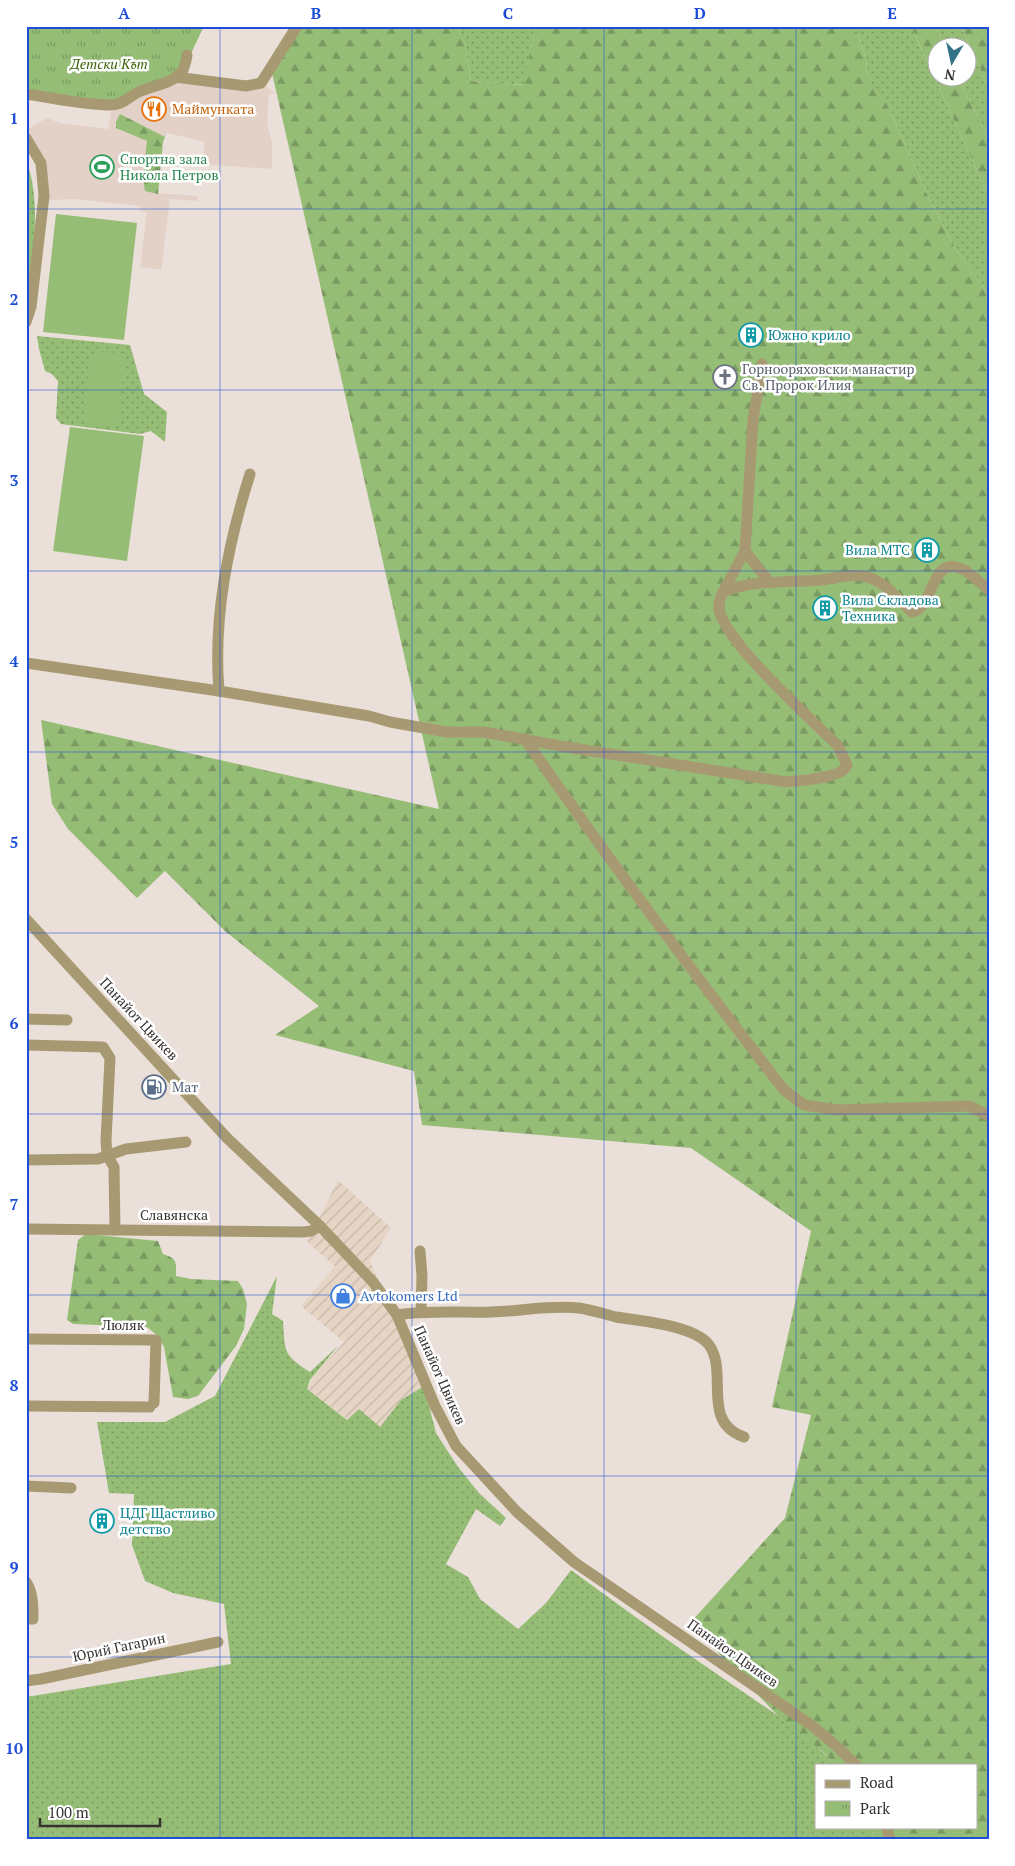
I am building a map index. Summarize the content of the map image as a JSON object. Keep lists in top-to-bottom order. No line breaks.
{"streets":{"street":["Панайот Цвикев","Славянска","Люляк","Юрий Гагарин"]},"crossings":[["Панайот Цвикев","Славянска"]],"parks":["Детски Кът"],"places":{"restaurant":["Маймунката"],"sports":["Спортна зала Никола Петров"],"building":["Южно крило","Вила МТС","Вила Складова Техника","ЦДГ Щастливо детство"],"church":["Горнооряховски манастир Св. Пророк Илия"],"fuel station":["Мат"],"shop":["Avtokomers Ltd"]},"legend":["Road","Park"],"scale_bar":"100 m","north":"bottom","grid":{"columns":["A","B","C","D","E"],"rows":["1","2","3","4","5","6","7","8","9","10"]}}
